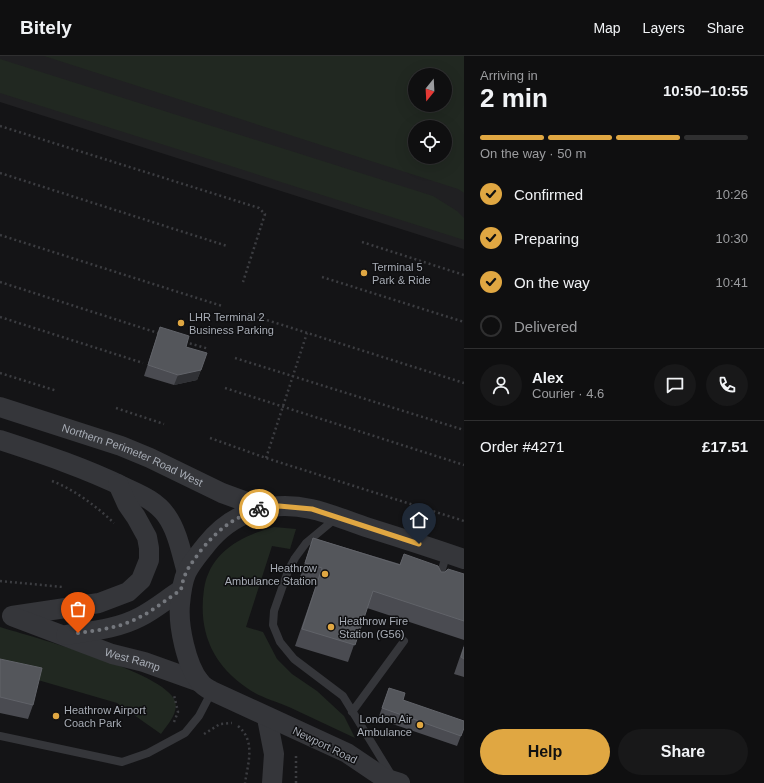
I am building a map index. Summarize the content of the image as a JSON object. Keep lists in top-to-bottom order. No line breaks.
{"streets":{"street":["Northern Perimeter Road West","West Ramp","Newport Road"]},"crossings":[["West Ramp","Newport Road"]],"places":["Terminal 5 Park & Ride","LHR Terminal 2 Business Parking","Heathrow Ambulance Station","Heathrow Fire Station (G56)","Heathrow Airport Coach Park","London Air Ambulance"],"north":"bottom","page":{"header":"Bitely","nav":["Map","Layers","Share"],"heading":["2 min","Arriving in","10:50–10:55"],"panel":["Alex","Courier · 4.6","Order #4271","£17.51"],"bar":"On the way · 50 m","list":[["Confirmed","10:26"],["Preparing","10:30"],["On the way","10:41"],"Delivered"],"buttons":["Help","Share"]}}
